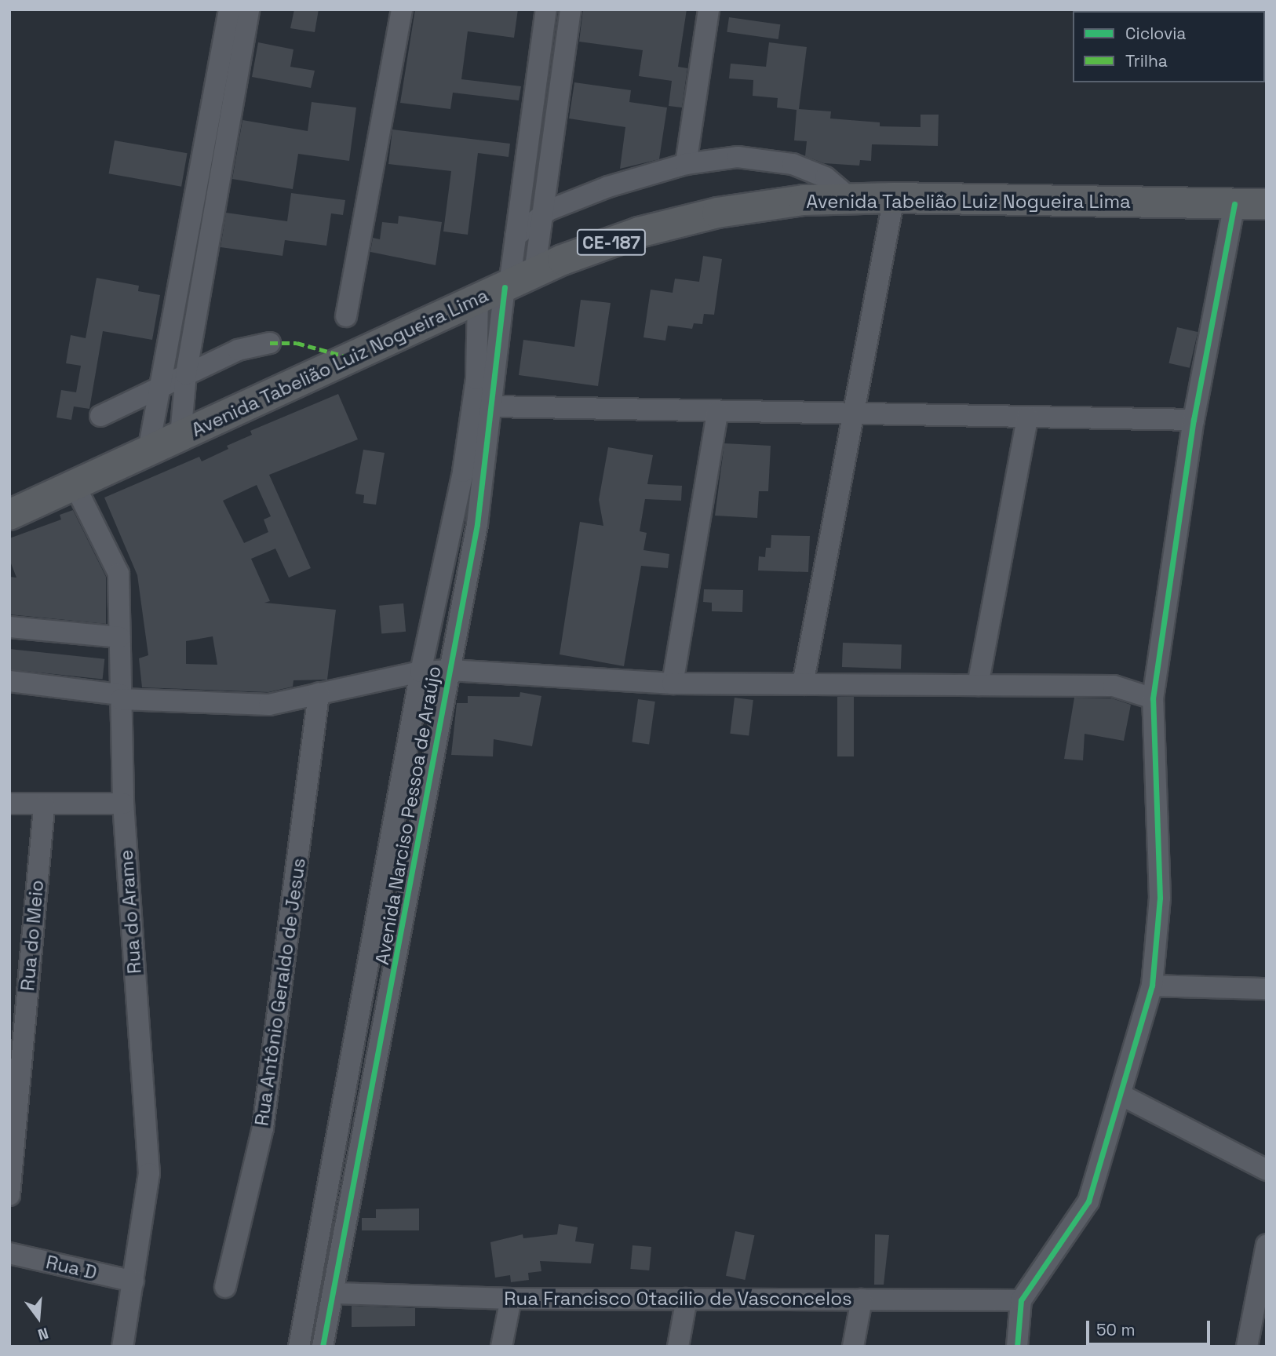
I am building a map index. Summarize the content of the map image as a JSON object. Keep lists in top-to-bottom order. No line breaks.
{"streets":{"highway":["Avenida Tabelião Luiz Nogueira Lima","CE-187"],"street":["Avenida Narciso Pessoa de Araújo","Rua do Arame","Rua do Meio","Rua Antônio Geraldo de Jesus","Rua D","Rua Francisco Otacilio de Vasconcelos"]},"crossings":[["Avenida Tabelião Luiz Nogueira Lima","Avenida Narciso Pessoa de Araújo"],["Avenida Tabelião Luiz Nogueira Lima","Rua do Arame"],["Avenida Narciso Pessoa de Araújo","Rua Francisco Otacilio de Vasconcelos"],["Rua do Arame","Rua D"]],"legend":["Ciclovia","Trilha"],"scale_bar":"50 m","north":"bottom"}
